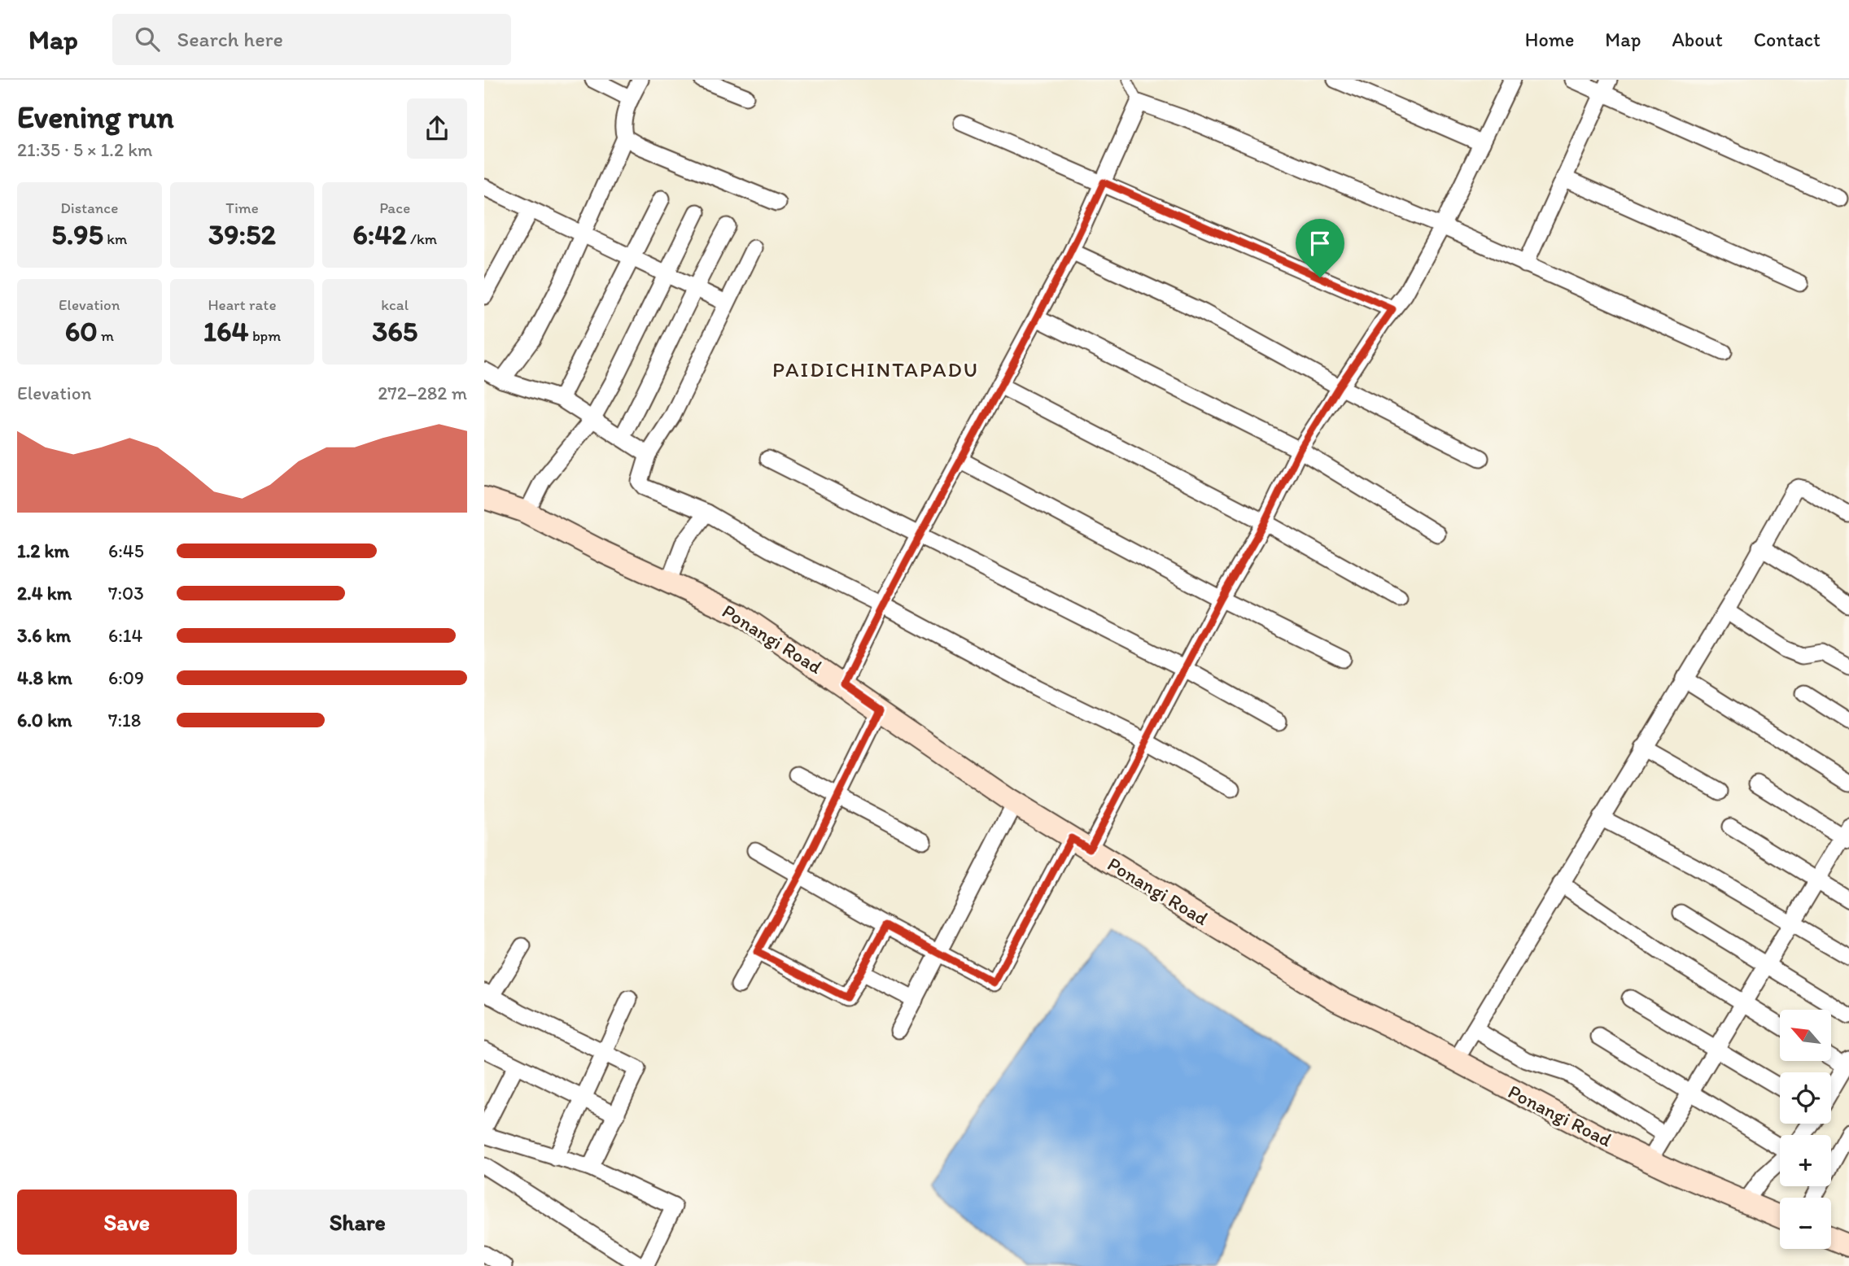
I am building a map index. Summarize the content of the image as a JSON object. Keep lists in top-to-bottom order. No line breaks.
{"streets":{"street":["Ponangi Road"]},"districts":["PAIDICHINTAPADU"],"north":"top left","page":{"header":"Map","search":"Search here","nav":["Home","Map","About","Contact"],"heading":["Evening run","21:35 · 5 × 1.2 km"],"stats":[["Distance","5.95 km"],["Time","39:52"],["Pace","6:42 /km"],["Elevation","60 m"],["Heart rate","164 bpm"],["kcal","365"]],"chart":["Elevation","272–282 m"],"list":[{"name":"1.2 km","note":"6:45"},{"name":"2.4 km","note":"7:03"},{"name":"3.6 km","note":"6:14"},{"name":"4.8 km","note":"6:09"},{"name":"6.0 km","note":"7:18"}],"map_buttons":["+","−"],"buttons":["Save","Share"]}}
